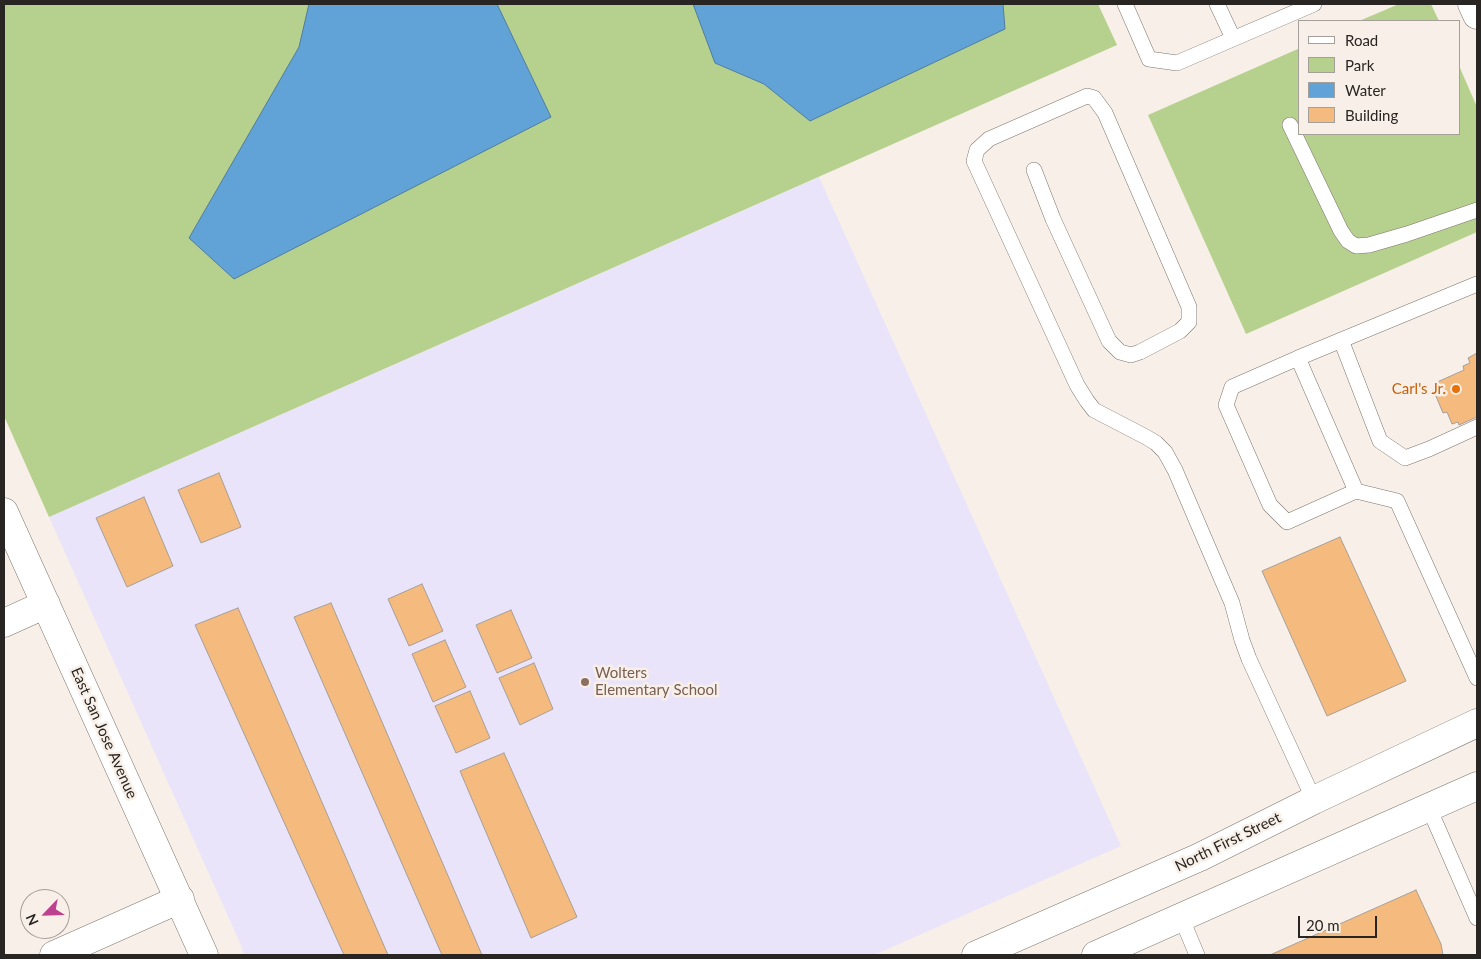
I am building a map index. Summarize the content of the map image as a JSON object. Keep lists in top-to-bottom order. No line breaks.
{"streets":{"main road":["East San Jose Avenue","North First Street"]},"places":["Carl's Jr.","Wolters Elementary School"],"legend":["Road","Park","Water","Building"],"scale_bar":"20 m","north":"bottom left"}
